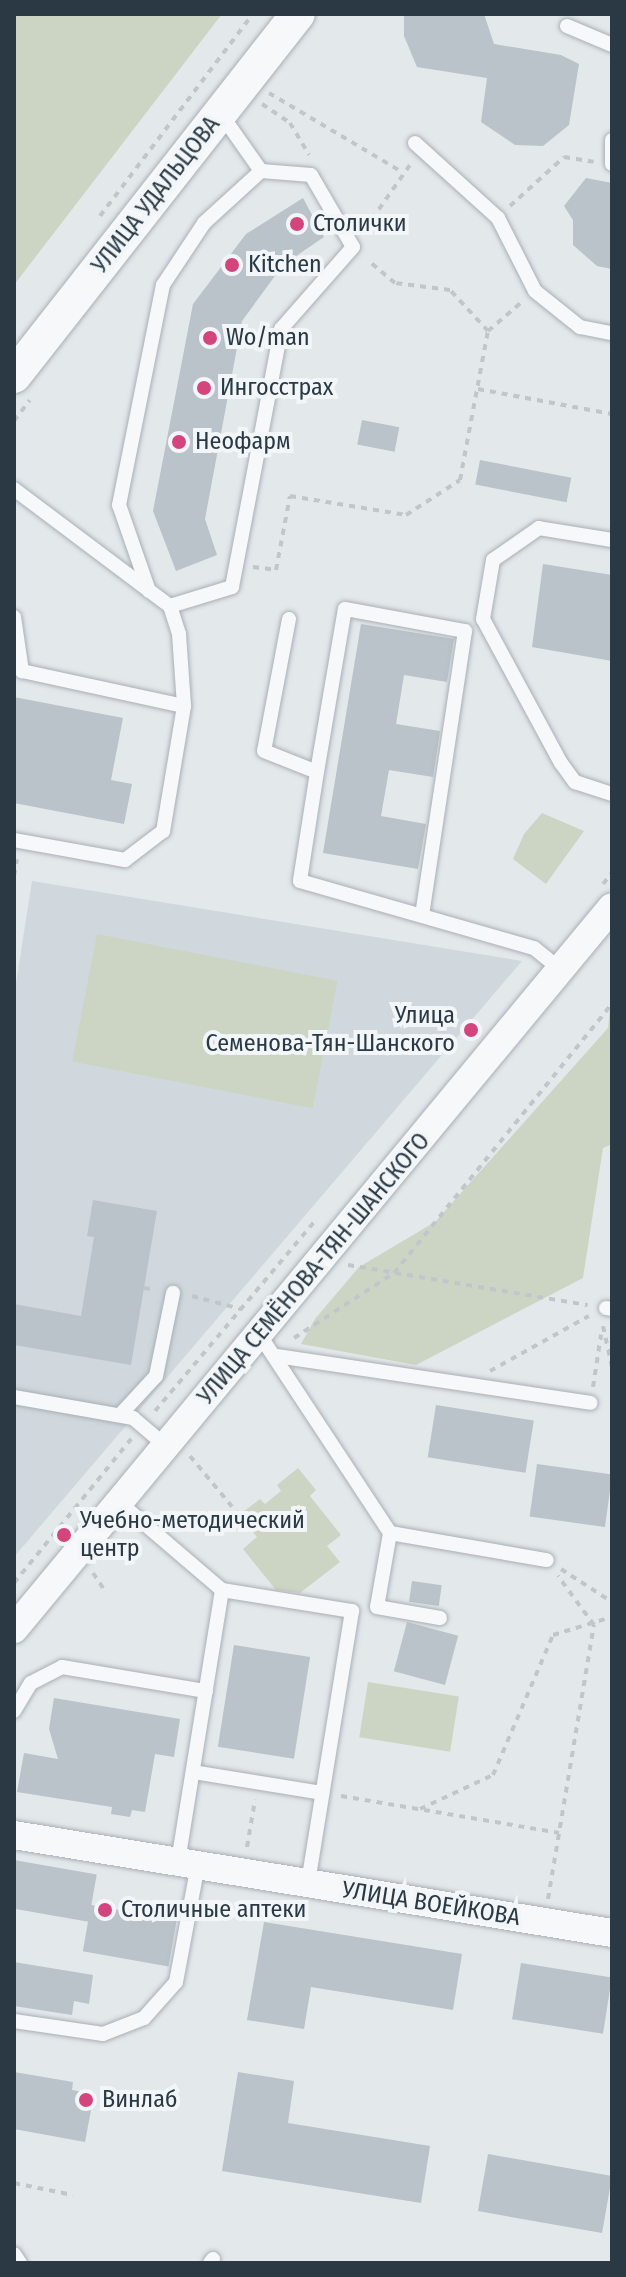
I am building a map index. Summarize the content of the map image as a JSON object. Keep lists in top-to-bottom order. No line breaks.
{"streets":{"street":["УЛИЦА УДАЛЬЦОВА","УЛИЦА СЕМЁНОВА-ТЯН-ШАНСКОГО","УЛИЦА ВОЕЙКОВА"]},"places":["Столички","Kitchen","Wo/man","Ингосстрах","Неофарм","Улица Семенова-Тян-Шанского","Учебно-методический центр","Столичные аптеки","Винлаб"]}
